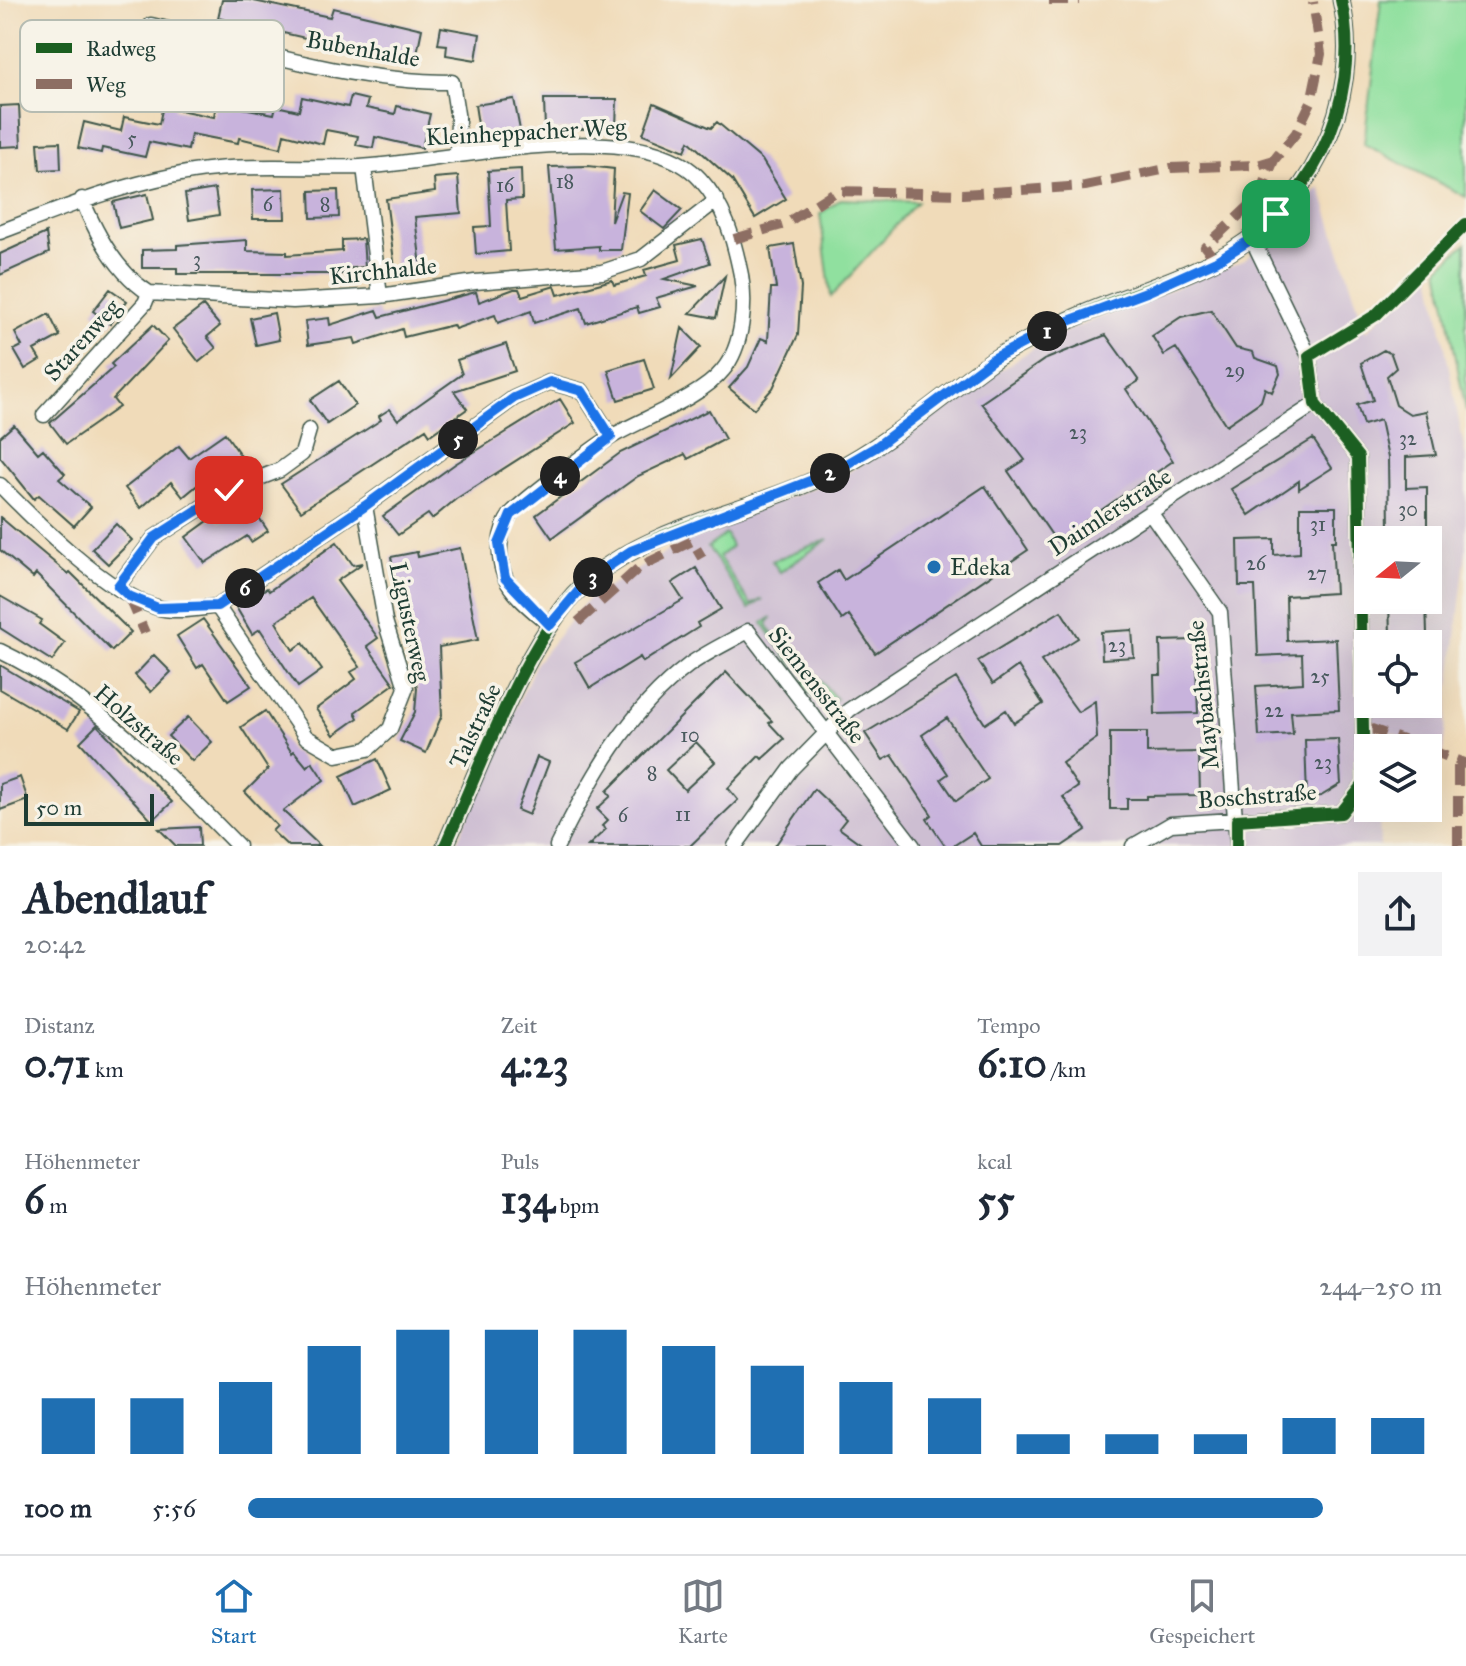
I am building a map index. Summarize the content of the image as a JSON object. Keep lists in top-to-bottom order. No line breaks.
{"streets":{"street":["Bubenhalde","Kleinheppacher Weg","Kirchhalde","Starenweg","Daimlerstraße","Ligusterweg","Siemensstraße","Maybachstraße","Holzstraße","Talstraße","Boschstraße"]},"crossings":[["Bubenhalde","Kleinheppacher Weg"],["Kleinheppacher Weg","Kirchhalde"],["Kleinheppacher Weg","Talstraße"],["Kirchhalde","Starenweg"],["Daimlerstraße","Siemensstraße"],["Daimlerstraße","Maybachstraße"],["Daimlerstraße","Boschstraße"],["Maybachstraße","Boschstraße"]],"places":["Edeka"],"house_numbers":["5","18","16","6","8","3","29","23","32","30","31","26","27","23","25","22","10","23","8","11","6"],"legend":["Radweg","Weg"],"scale_bar":"50 m","north":"left","page":{"pins":["1","5","2","4","3","6"],"scale":"50 m","heading":["Abendlauf","20:42"],"stats":[["Distanz","0.71 km"],["Zeit","4:23"],["Tempo","6:10 /km"],["Höhenmeter","6 m"],["Puls","134 bpm"],["kcal","55"]],"chart":["Höhenmeter","244–250 m"],"list":[{"name":"100 m","note":"5:56"}],"tabs":["Start","Karte","Gespeichert"]}}
